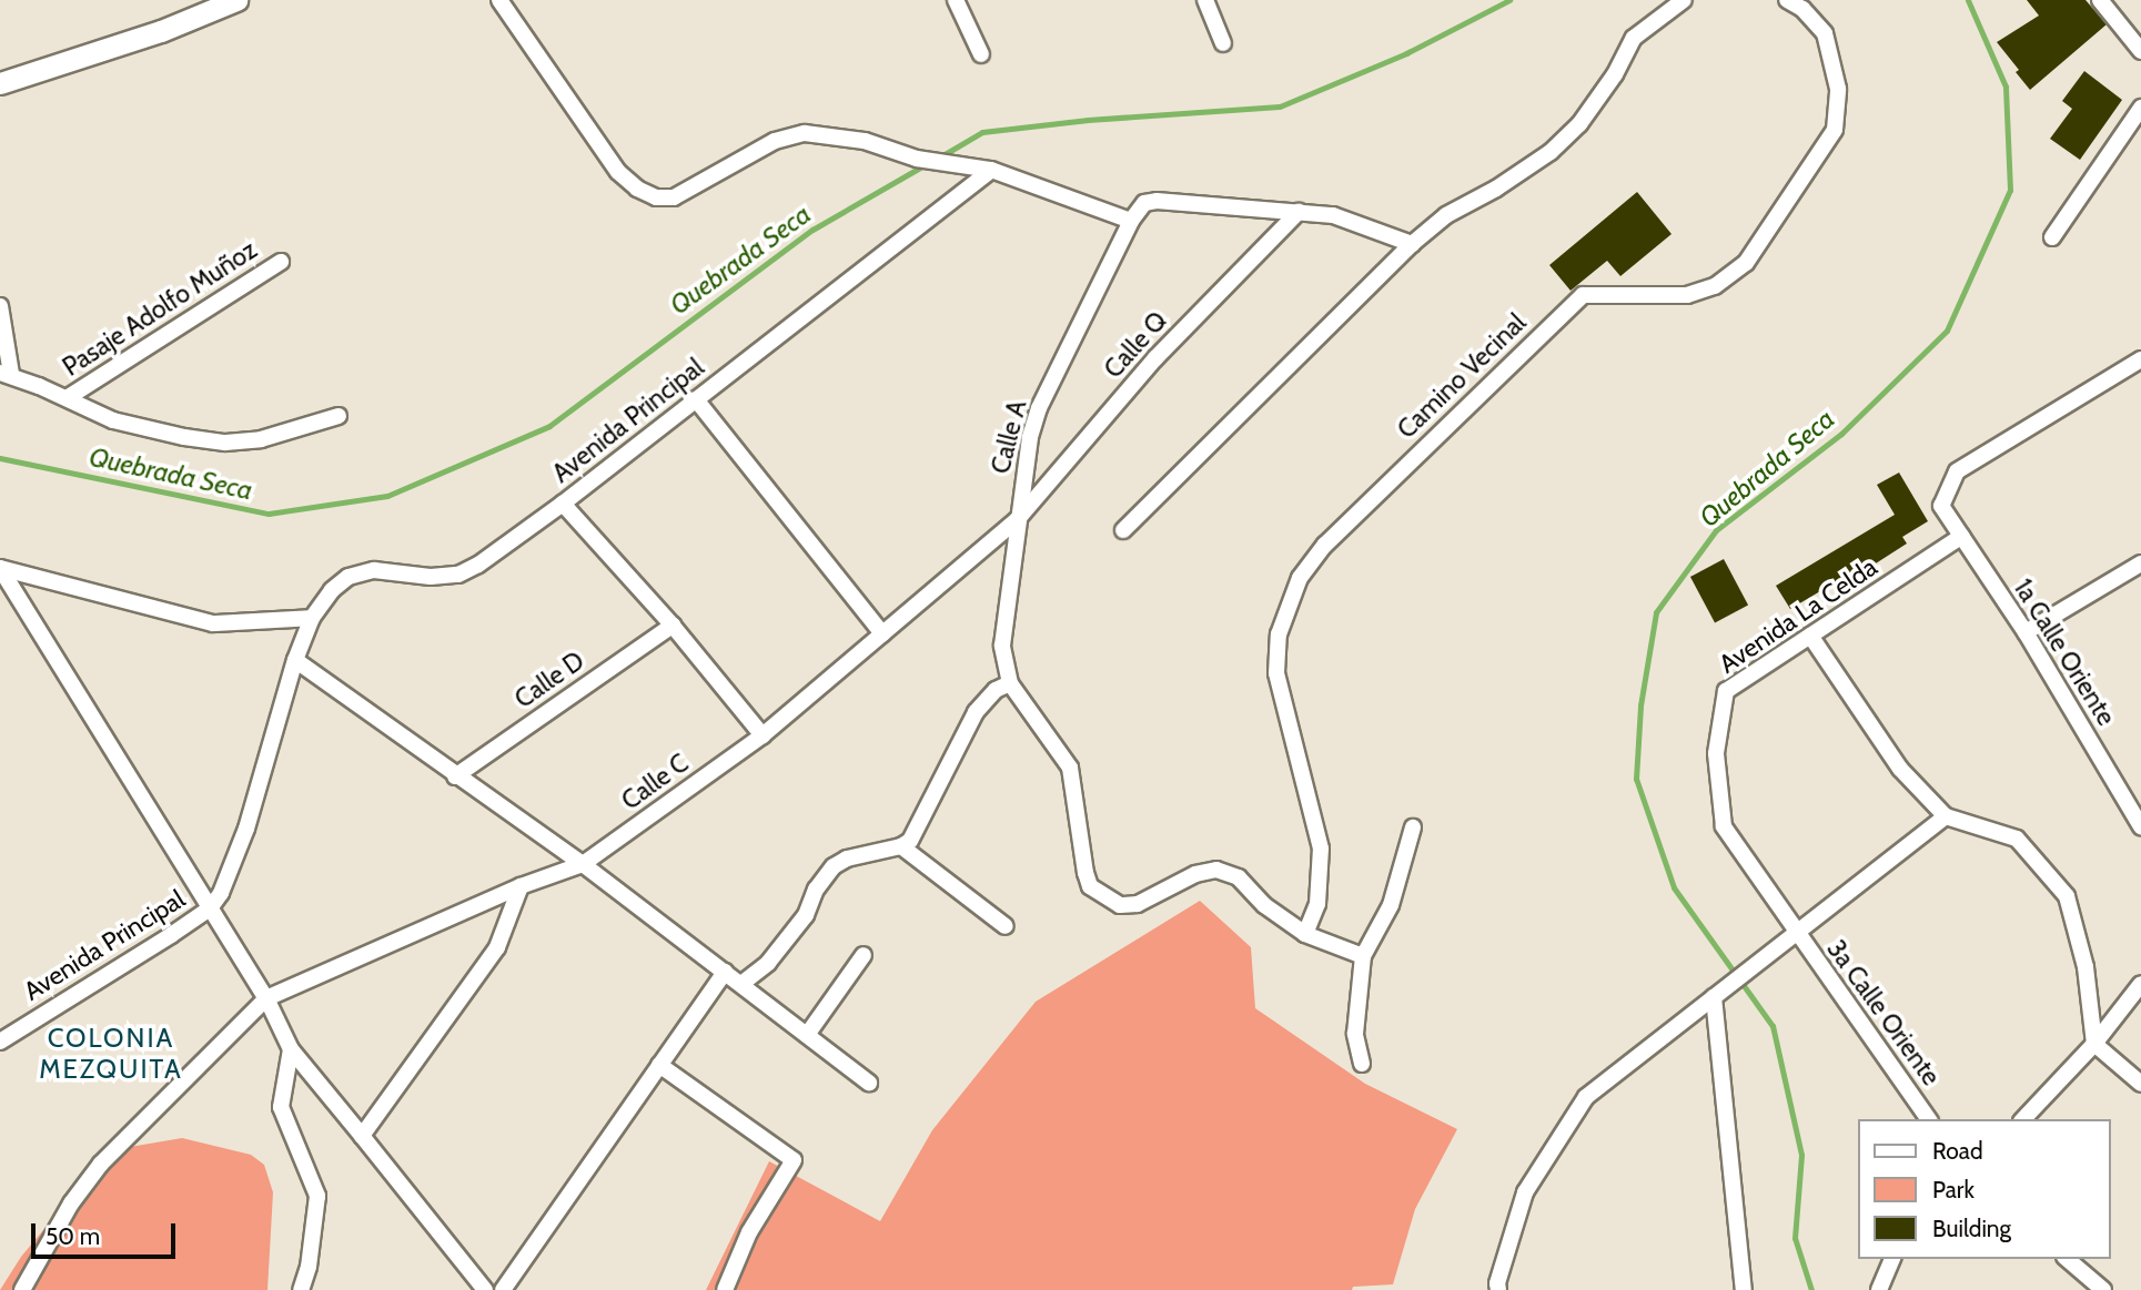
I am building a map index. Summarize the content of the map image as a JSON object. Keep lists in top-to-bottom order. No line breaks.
{"streets":{"street":["Pasaje Adolfo Muñoz","Calle Q","Camino Vecinal","Avenida Principal","Calle A","Avenida La Celda","1a Calle Oriente","Calle D","Calle C","3a Calle Oriente"]},"crossings":[["Calle Q","Calle A"],["Calle Q","Calle C"],["Calle A","Calle C"],["Avenida La Celda","1a Calle Oriente"],["Avenida La Celda","3a Calle Oriente"]],"districts":["COLONIA MEZQUITA"],"water":["Quebrada Seca"],"legend":["Road","Park","Building"],"scale_bar":"50 m"}
